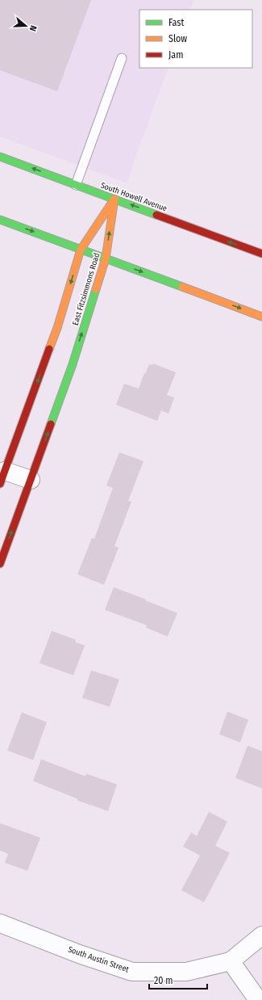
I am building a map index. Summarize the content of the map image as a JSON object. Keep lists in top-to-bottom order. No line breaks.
{"streets":{"street":["South Howell Avenue","East Fitzsimmons Road","South Austin Street"]},"crossings":[["South Howell Avenue","East Fitzsimmons Road"]],"legend":["Fast","Slow","Jam"],"scale_bar":"20 m","north":"right"}
